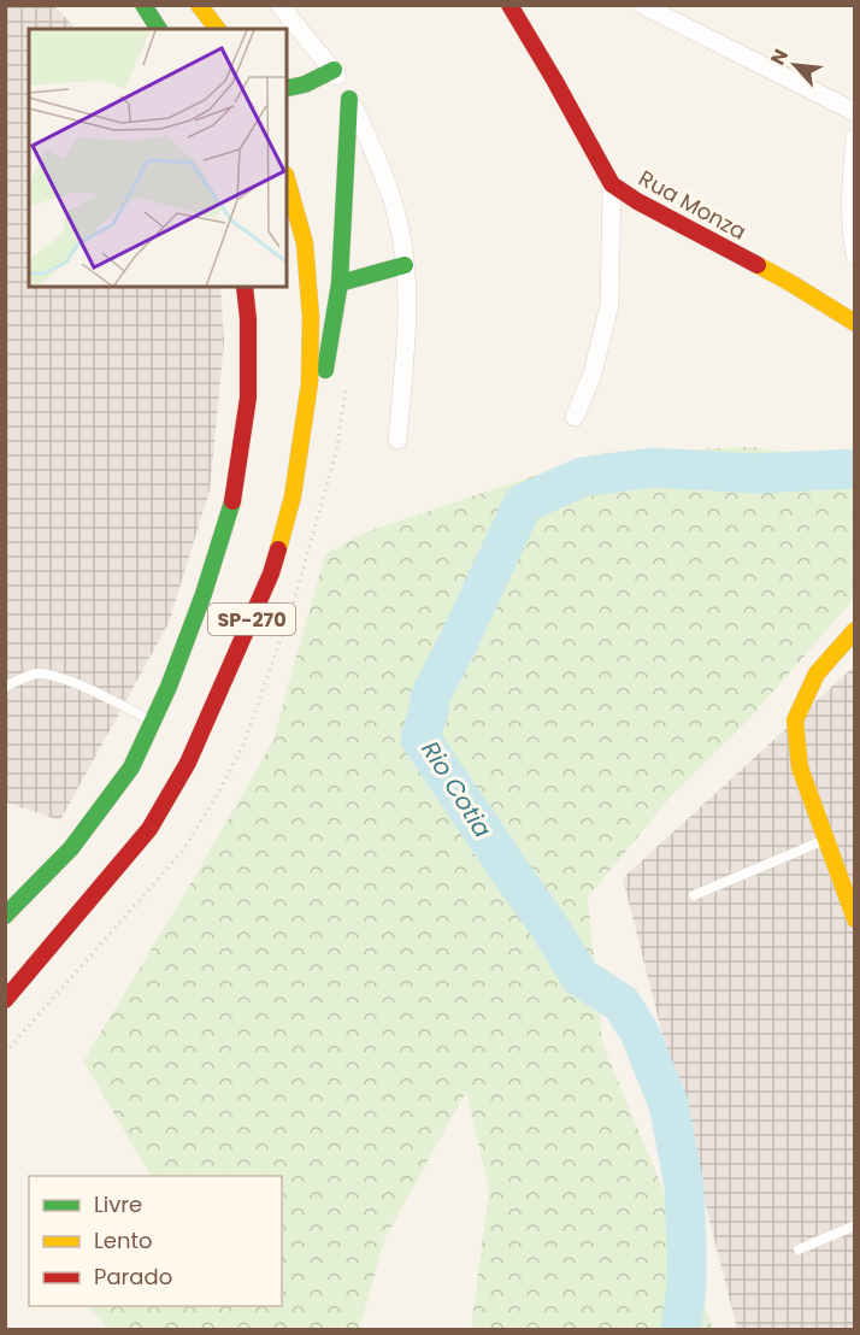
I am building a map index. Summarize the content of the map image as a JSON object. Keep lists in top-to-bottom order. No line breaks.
{"streets":{"main road":["Rua Monza","SP-270"]},"water":["Rio Cotia"],"legend":["Livre","Lento","Parado"],"north":"top left"}
